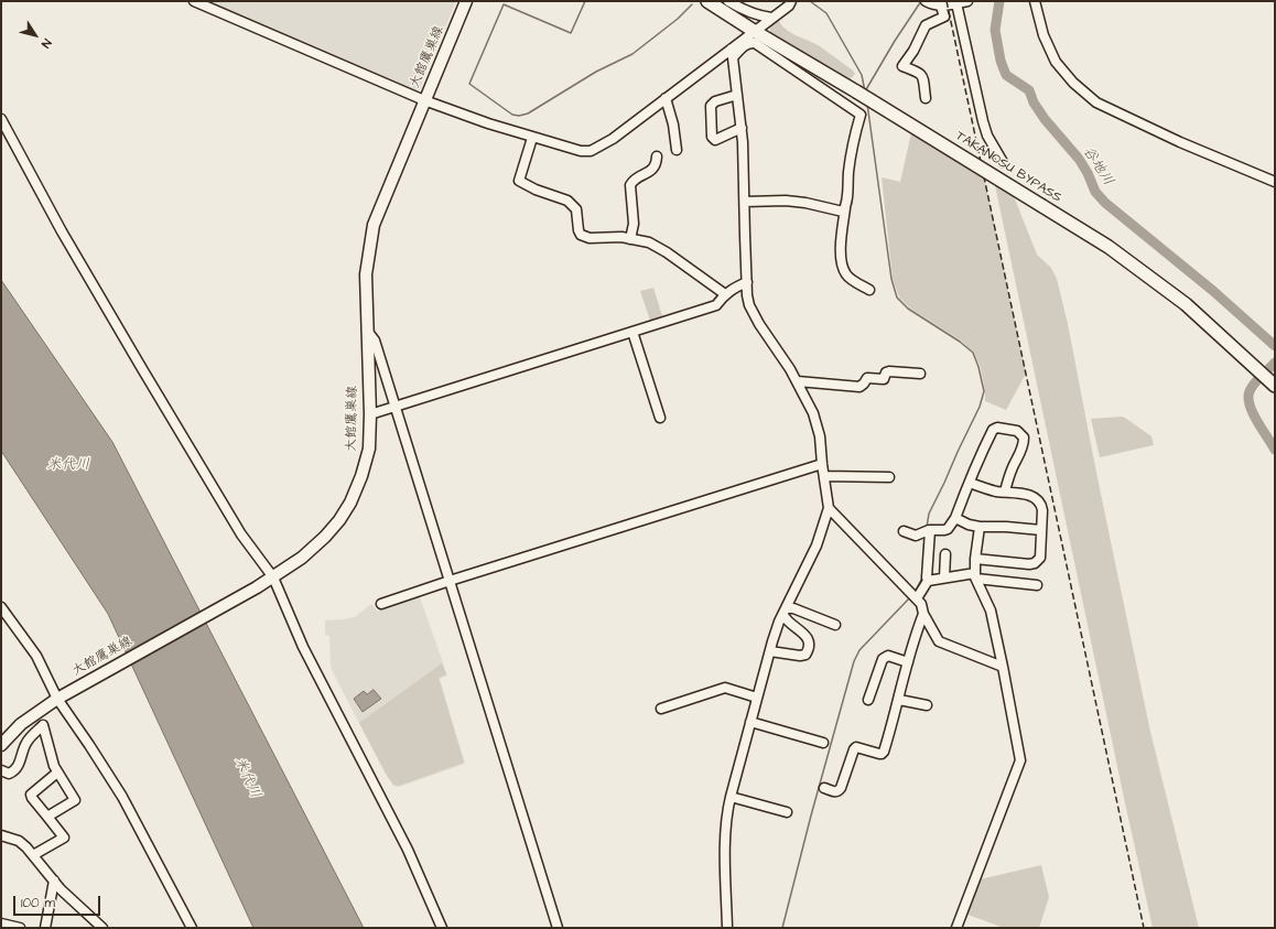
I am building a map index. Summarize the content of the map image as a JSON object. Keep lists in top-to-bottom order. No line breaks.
{"streets":{"highway":["TAKANOSU BYPASS"],"main road":["大館鷹巣線"]},"water":["谷地川","米代川"],"scale_bar":"100 m","north":"bottom right"}
